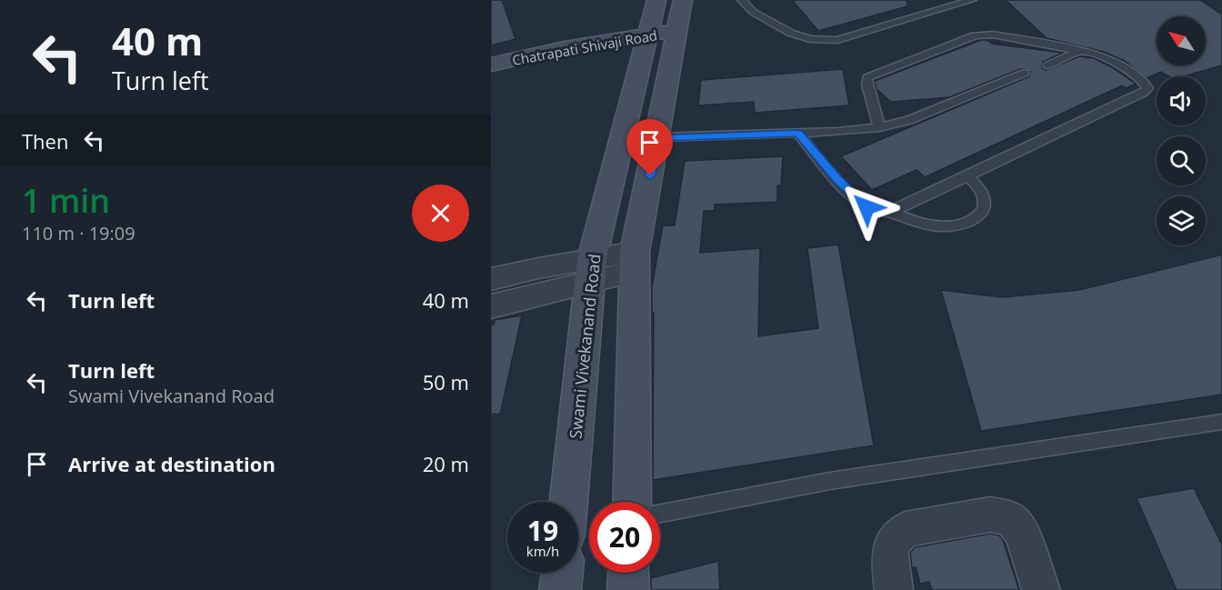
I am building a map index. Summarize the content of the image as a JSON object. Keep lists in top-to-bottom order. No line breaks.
{"streets":{"main road":["Chatrapati Shivaji Road","Swami Vivekanand Road"]},"crossings":[["Chatrapati Shivaji Road","Swami Vivekanand Road"]],"north":"top left","page":{"turn":["40 m","Turn left"],"then":"Then","heading":["1 min","110 m · 19:09"],"list":[{"name":"Turn left","value":"40 m"},{"name":"Turn left","note":"Swami Vivekanand Road","value":"50 m"},{"name":"Arrive at destination","value":"20 m"}],"speed":"19 km/h","limit":"20"}}
